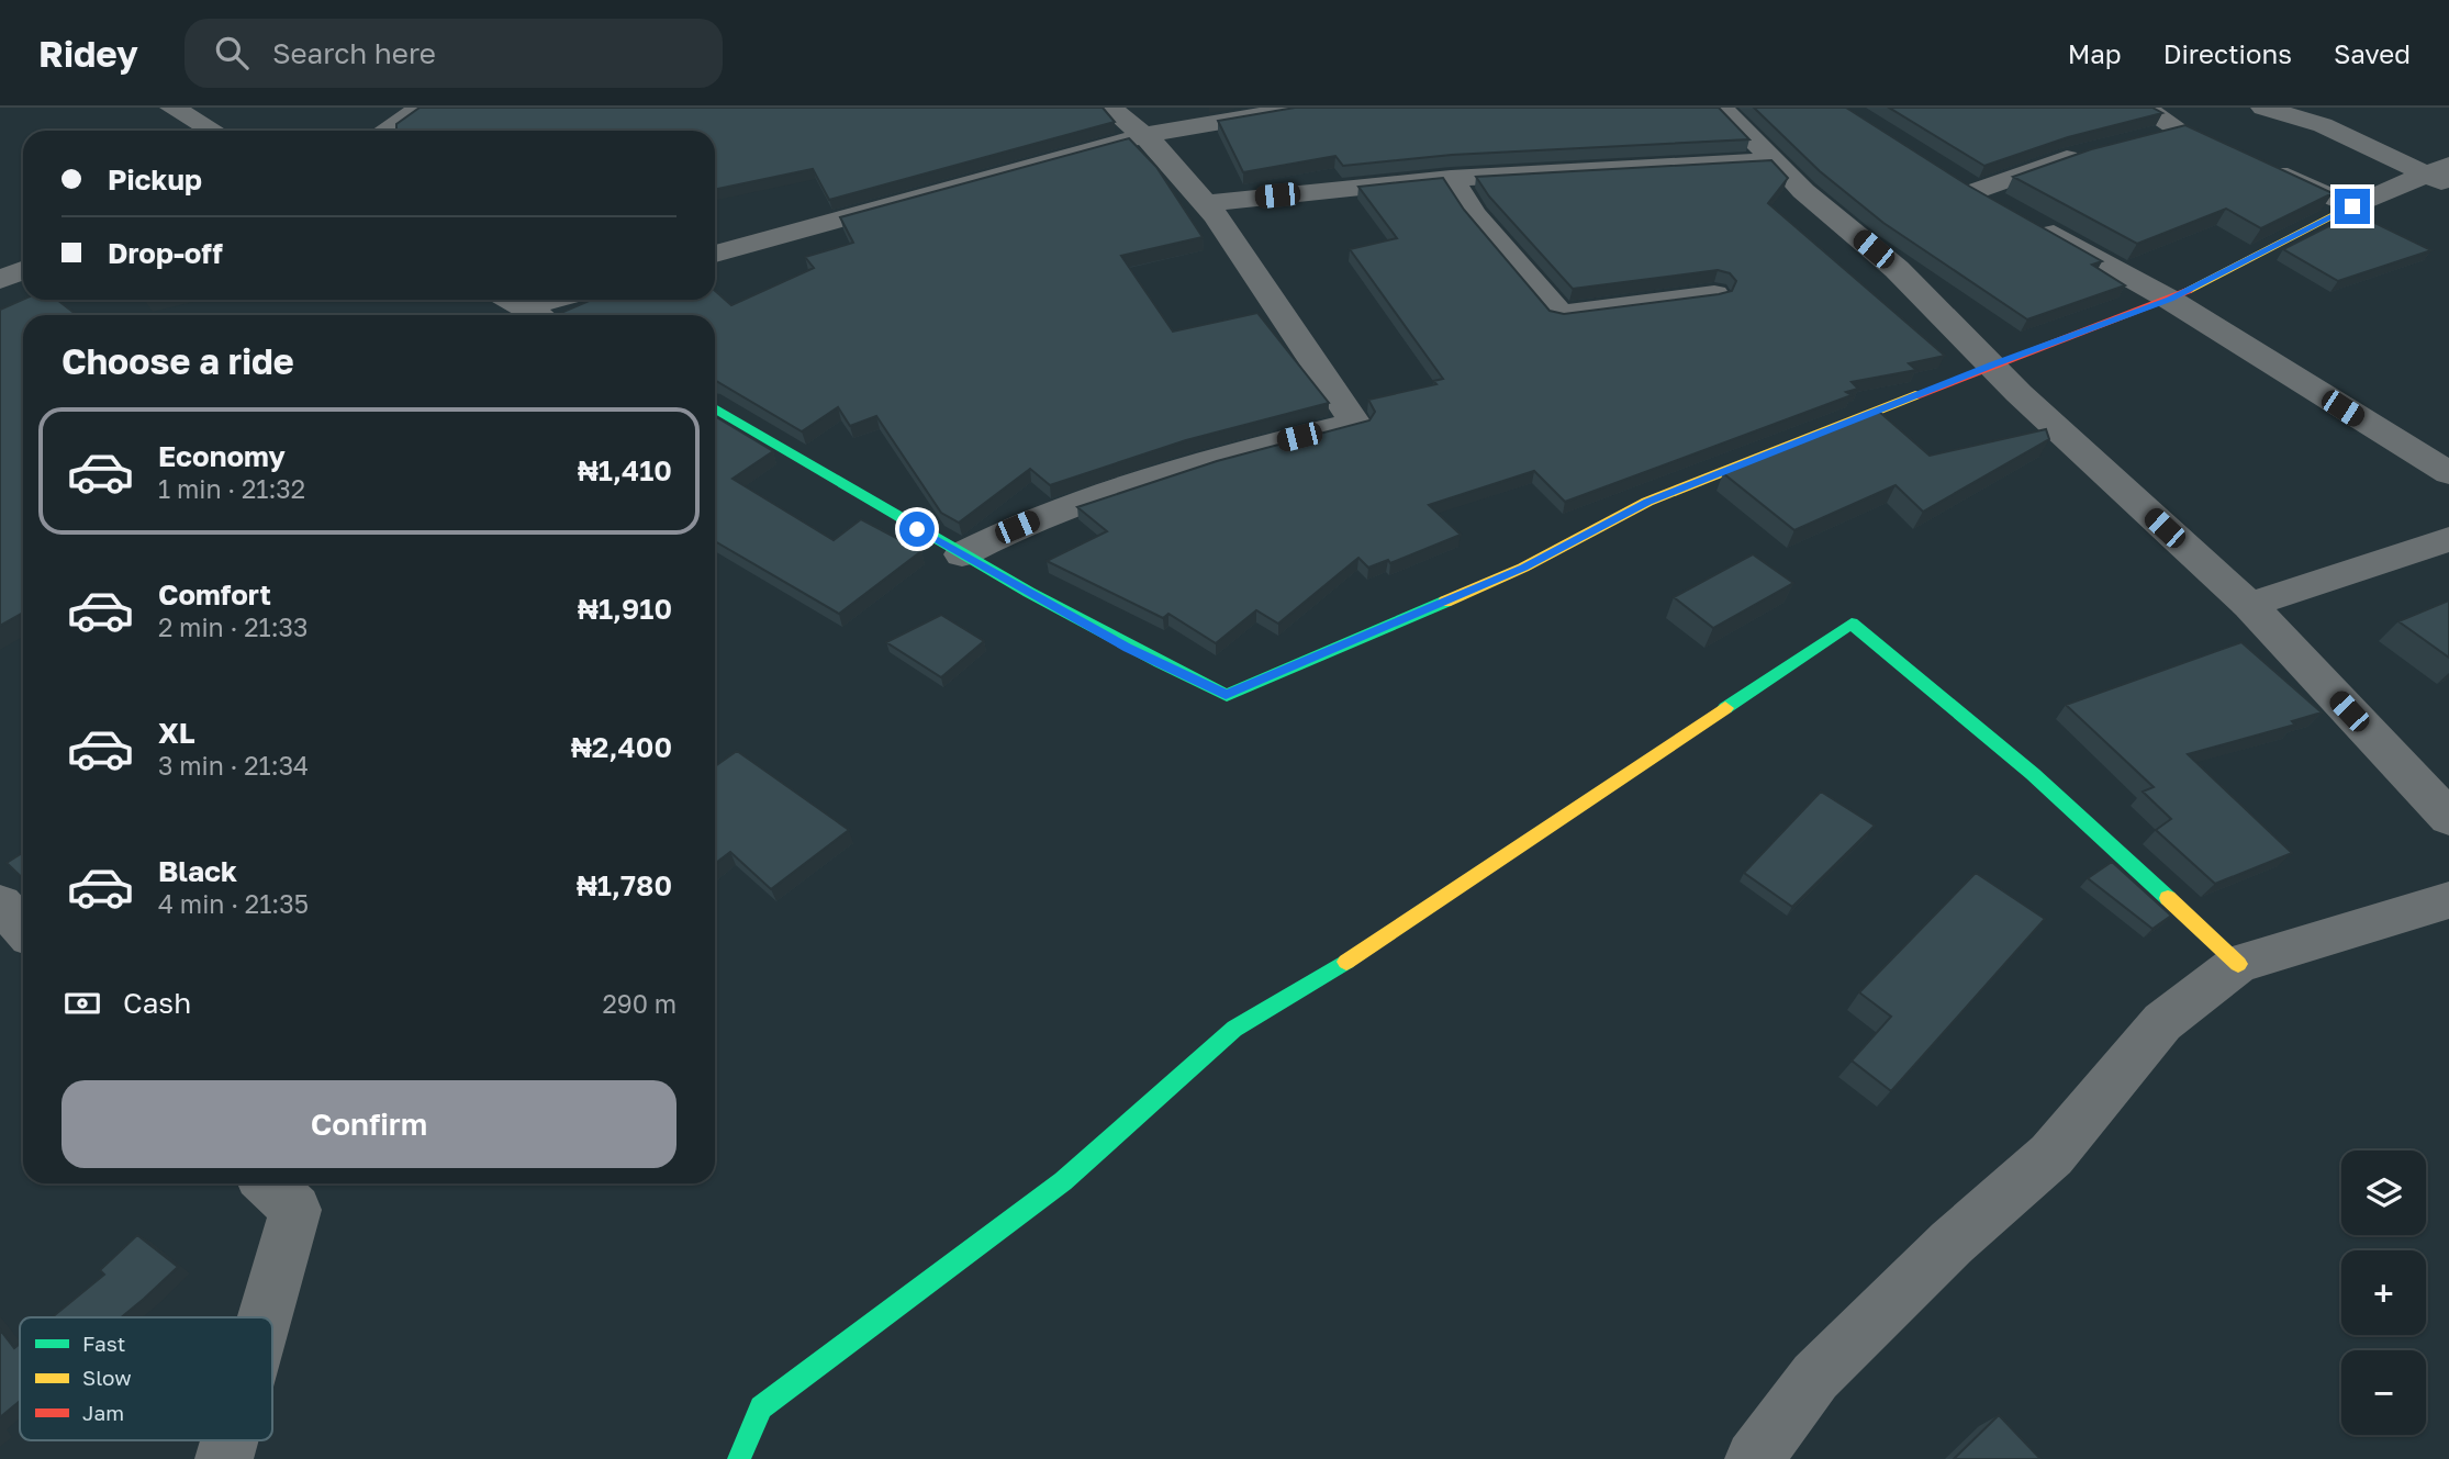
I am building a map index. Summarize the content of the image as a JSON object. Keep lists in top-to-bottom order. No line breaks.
{"legend":["Fast","Slow","Jam"],"page":{"header":"Ridey","search":"Search here","nav":["Map","Directions","Saved"],"banner":["Pickup","Drop-off"],"heading":"Choose a ride","list":[{"name":"Economy","note":"1 min · 21:32","value":"₦1,410"},{"name":"Comfort","note":"2 min · 21:33","value":"₦1,910"},{"name":"XL","note":"3 min · 21:34","value":"₦2,400"},{"name":"Black","note":"4 min · 21:35","value":"₦1,780"}],"pay":["Cash","290 m"],"buttons":"Confirm","map_buttons":["+","−"]}}
